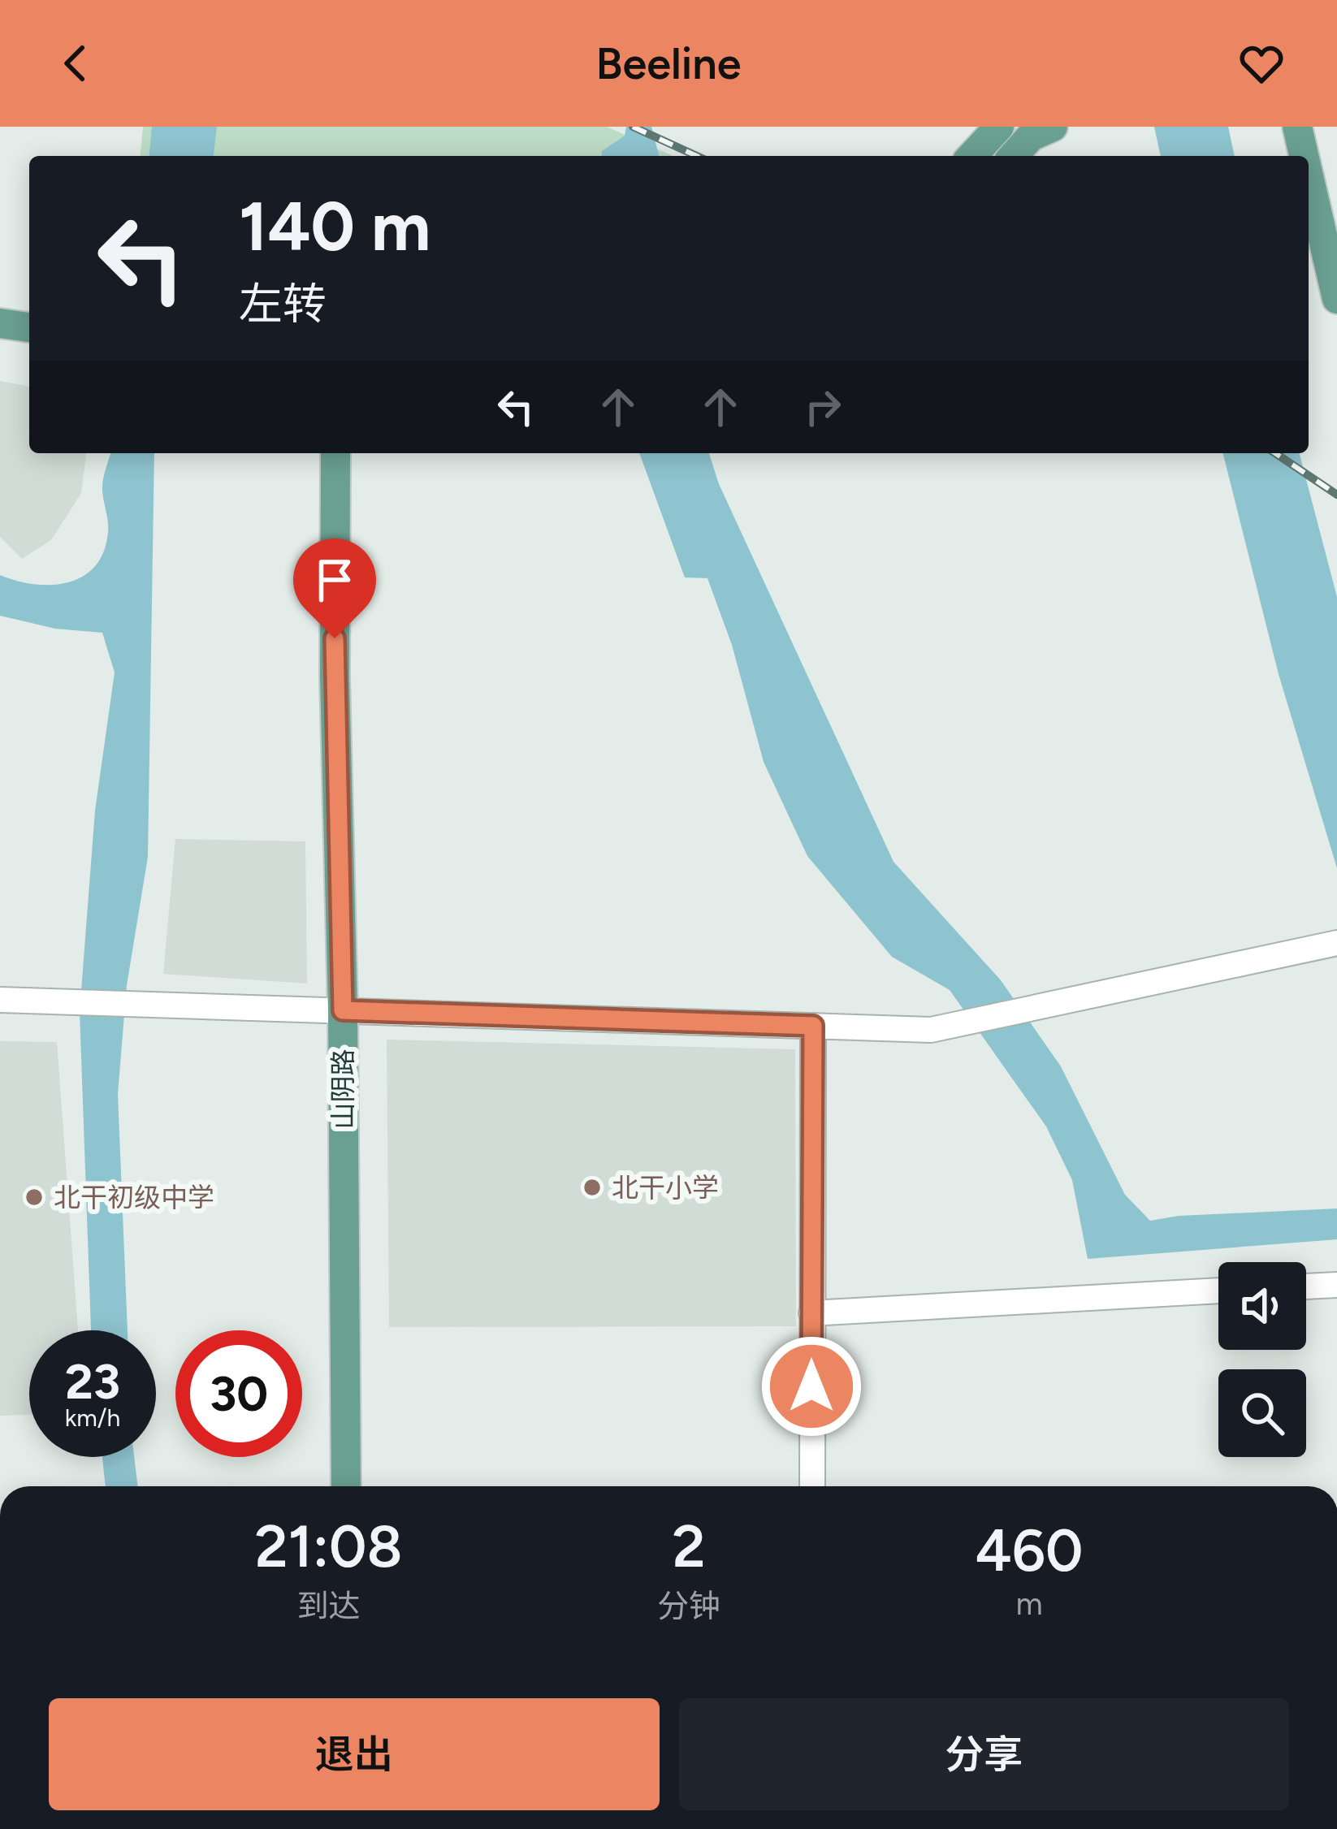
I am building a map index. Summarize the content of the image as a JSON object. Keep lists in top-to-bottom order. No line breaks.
{"streets":{"main road":["山阴路"]},"places":["北干小学","北干初级中学"],"page":{"header":"Beeline","turn":["140 m","左转"],"speed":"23 km/h","limit":"30","eta":["21:08","到达","2","分钟","460","m"],"buttons":["退出","分享"]}}
